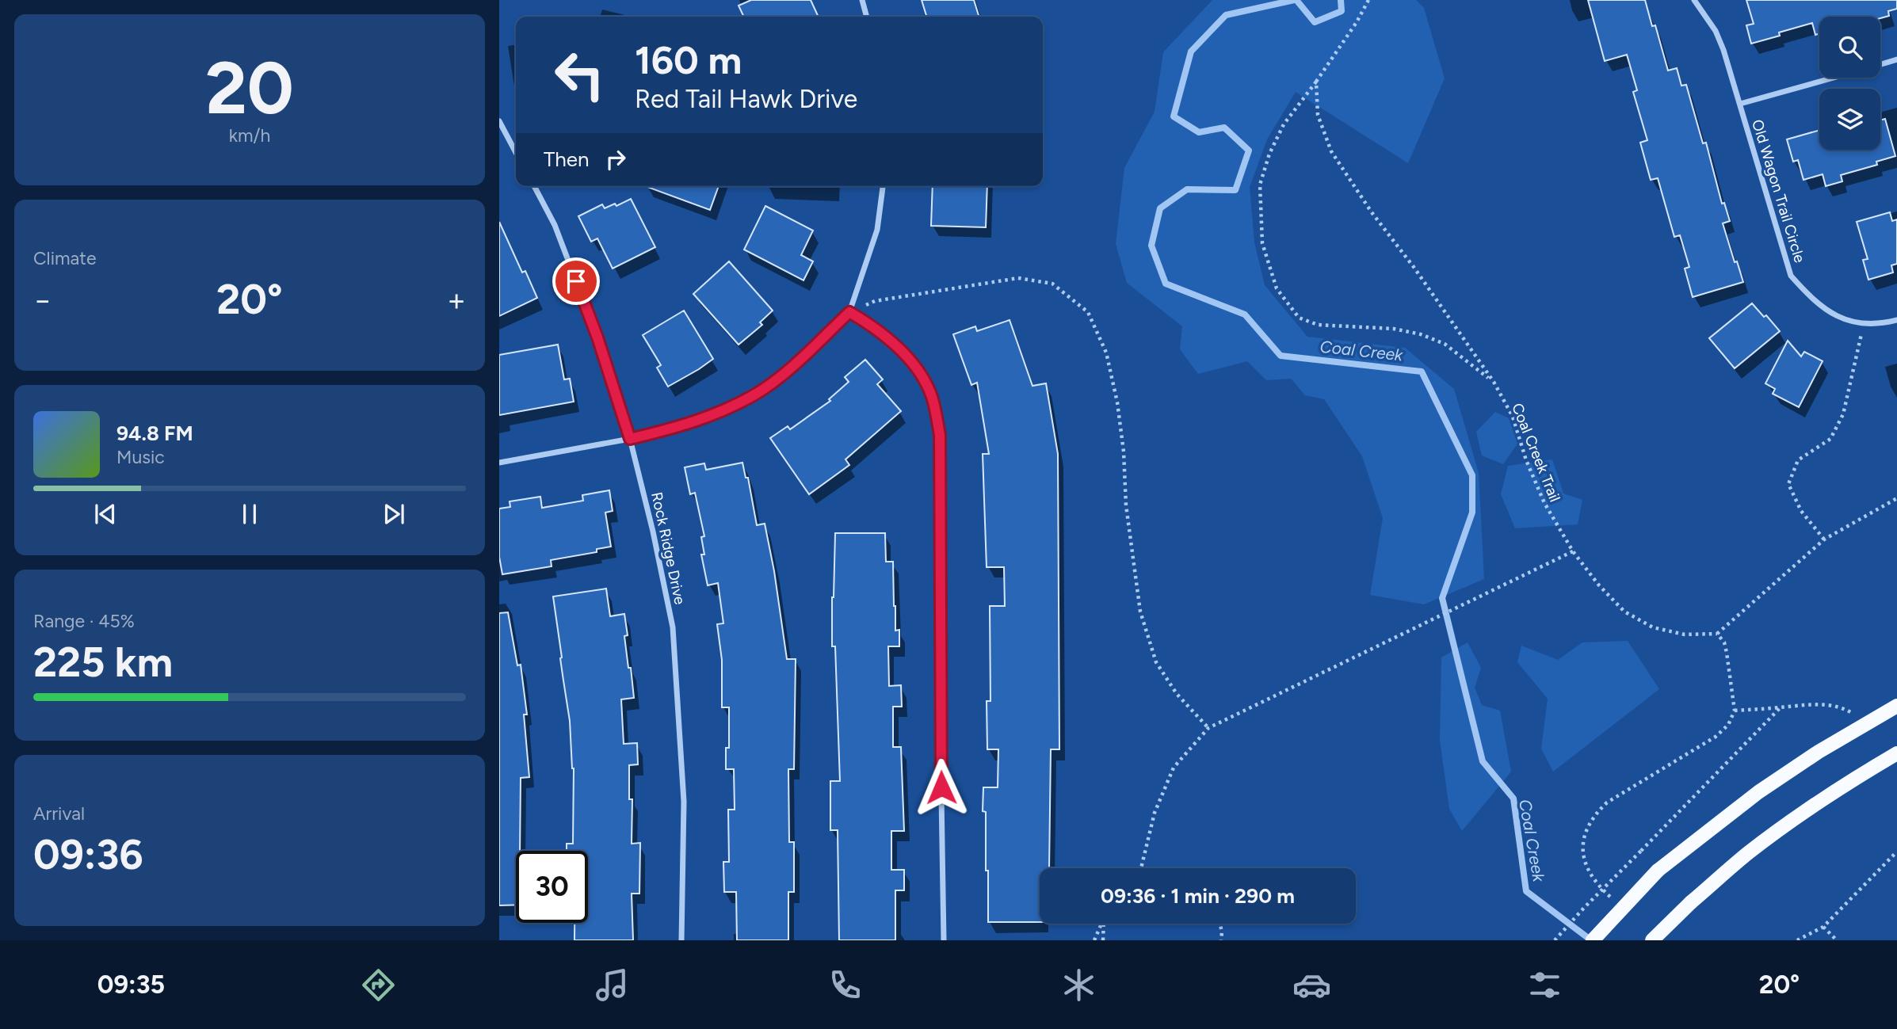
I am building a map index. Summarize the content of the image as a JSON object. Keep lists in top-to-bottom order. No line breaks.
{"streets":{"street":["Old Wagon Trail Circle","Rock Ridge Drive"],"path":["Coal Creek Trail"]},"water":["Coal Creek"],"page":{"tile":[["20","km/h"],"Climate",["Range · 45%","225 km"],["Arrival","09:36"]],"turn":["160 m","Red Tail Hawk Drive"],"then":"Then","heat":["−","20°","+"],"song":["94.8 FM","Music"],"limit":"30","trip":"09:36 · 1 min · 290 m","tabs":["09:35","20°"]}}
